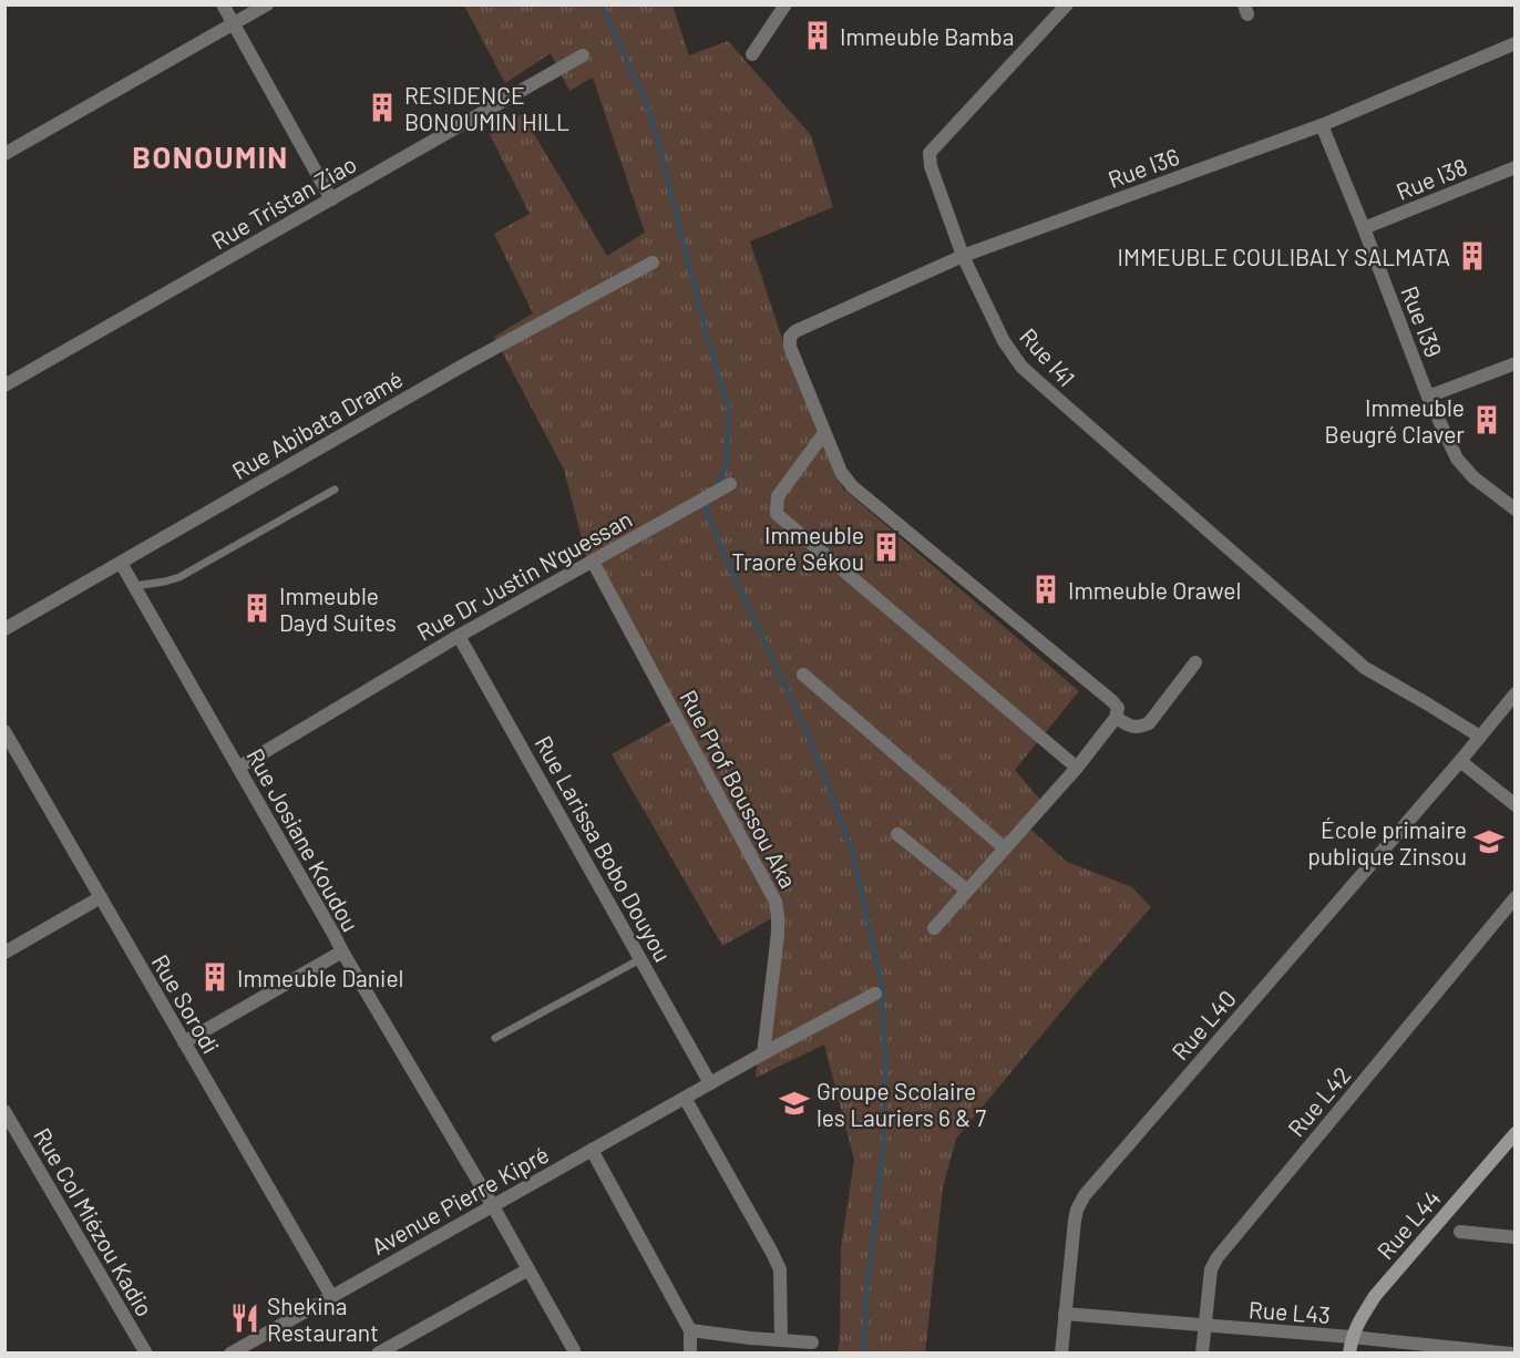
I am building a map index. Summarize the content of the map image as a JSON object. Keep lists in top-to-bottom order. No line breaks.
{"streets":{"street":["Rue I36","Rue I38","Rue Tristan Ziao","Rue I39","Rue I41","Rue Abibata Dramé","Rue Dr Justin N'guessan","Rue Prof Boussou Aka","Rue Josiane Koudou","Rue Larissa Bobo Douyou","Rue Sorodi","Rue L40","Rue L42","Avenue Pierre Kipré","Rue Col Miézou Kadio","Rue L44","Rue L43"]},"crossings":[["Rue I36","Rue I39"],["Rue I36","Rue I41"],["Rue I38","Rue I39"],["Rue I41","Rue L40"],["Rue Abibata Dramé","Rue Josiane Koudou"],["Rue Dr Justin N'guessan","Rue Prof Boussou Aka"],["Rue Dr Justin N'guessan","Rue Josiane Koudou"],["Rue Dr Justin N'guessan","Rue Larissa Bobo Douyou"],["Rue Prof Boussou Aka","Avenue Pierre Kipré"],["Rue Josiane Koudou","Avenue Pierre Kipré"],["Rue Larissa Bobo Douyou","Avenue Pierre Kipré"],["Rue Sorodi","Avenue Pierre Kipré"],["Rue L40","Rue L43"],["Rue L42","Rue L43"],["Rue L44","Rue L43"]],"districts":["BONOUMIN"],"places":{"building":["Immeuble Bamba","RESIDENCE BONOUMIN HILL","IMMEUBLE COULIBALY SALMATA","Immeuble Beugré Claver","Immeuble Traoré Sékou","Immeuble Orawel","Immeuble Dayd Suites","Immeuble Daniel"],"school or university":["École primaire publique Zinsou","Groupe Scolaire les Lauriers 6 & 7"],"restaurant":["Shekina Restaurant"]}}
